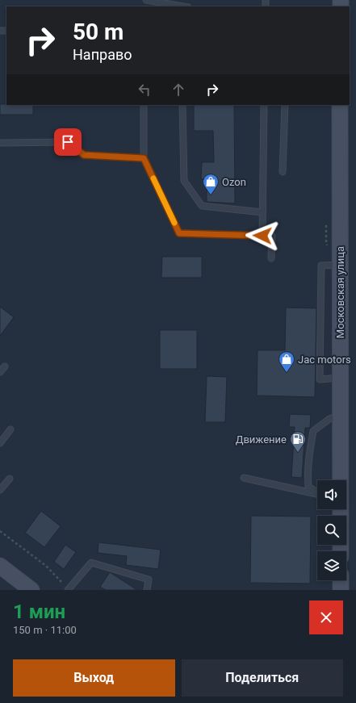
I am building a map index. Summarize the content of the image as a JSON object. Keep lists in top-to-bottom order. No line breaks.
{"streets":{"main road":["Московская улица"]},"places":{"shop":["Ozon","Jac motors"],"fuel station":["Движение"]},"page":{"turn":["50 m","Направо"],"heading":["1 мин","150 m · 11:00"],"buttons":["Выход","Поделиться"]}}
